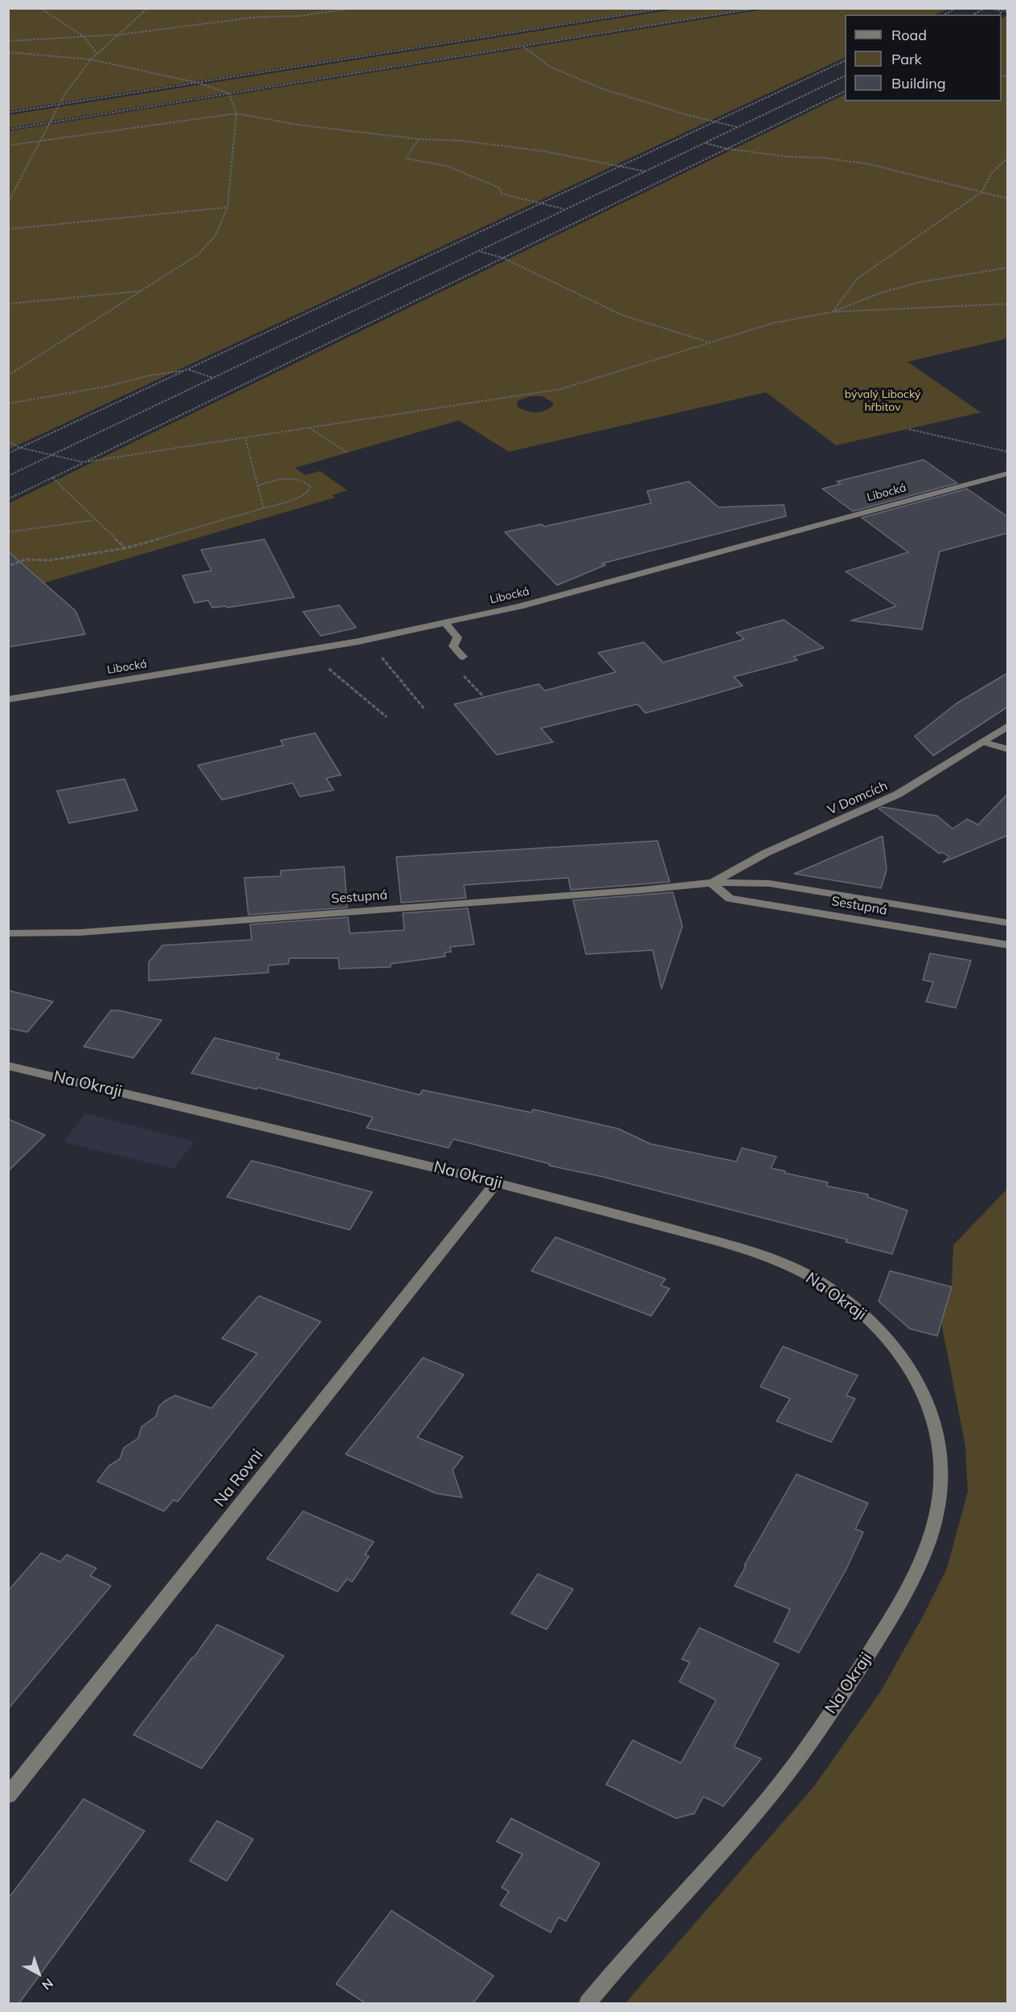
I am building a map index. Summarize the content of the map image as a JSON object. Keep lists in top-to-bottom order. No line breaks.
{"streets":{"street":["Libocká","V Domcích","Sestupná","Na Okraji","Na Rovni"]},"crossings":[["V Domcích","Sestupná"],["Na Okraji","Na Rovni"]],"parks":["bývalý Libocký hřbitov"],"legend":["Road","Park","Building"],"north":"bottom right"}
